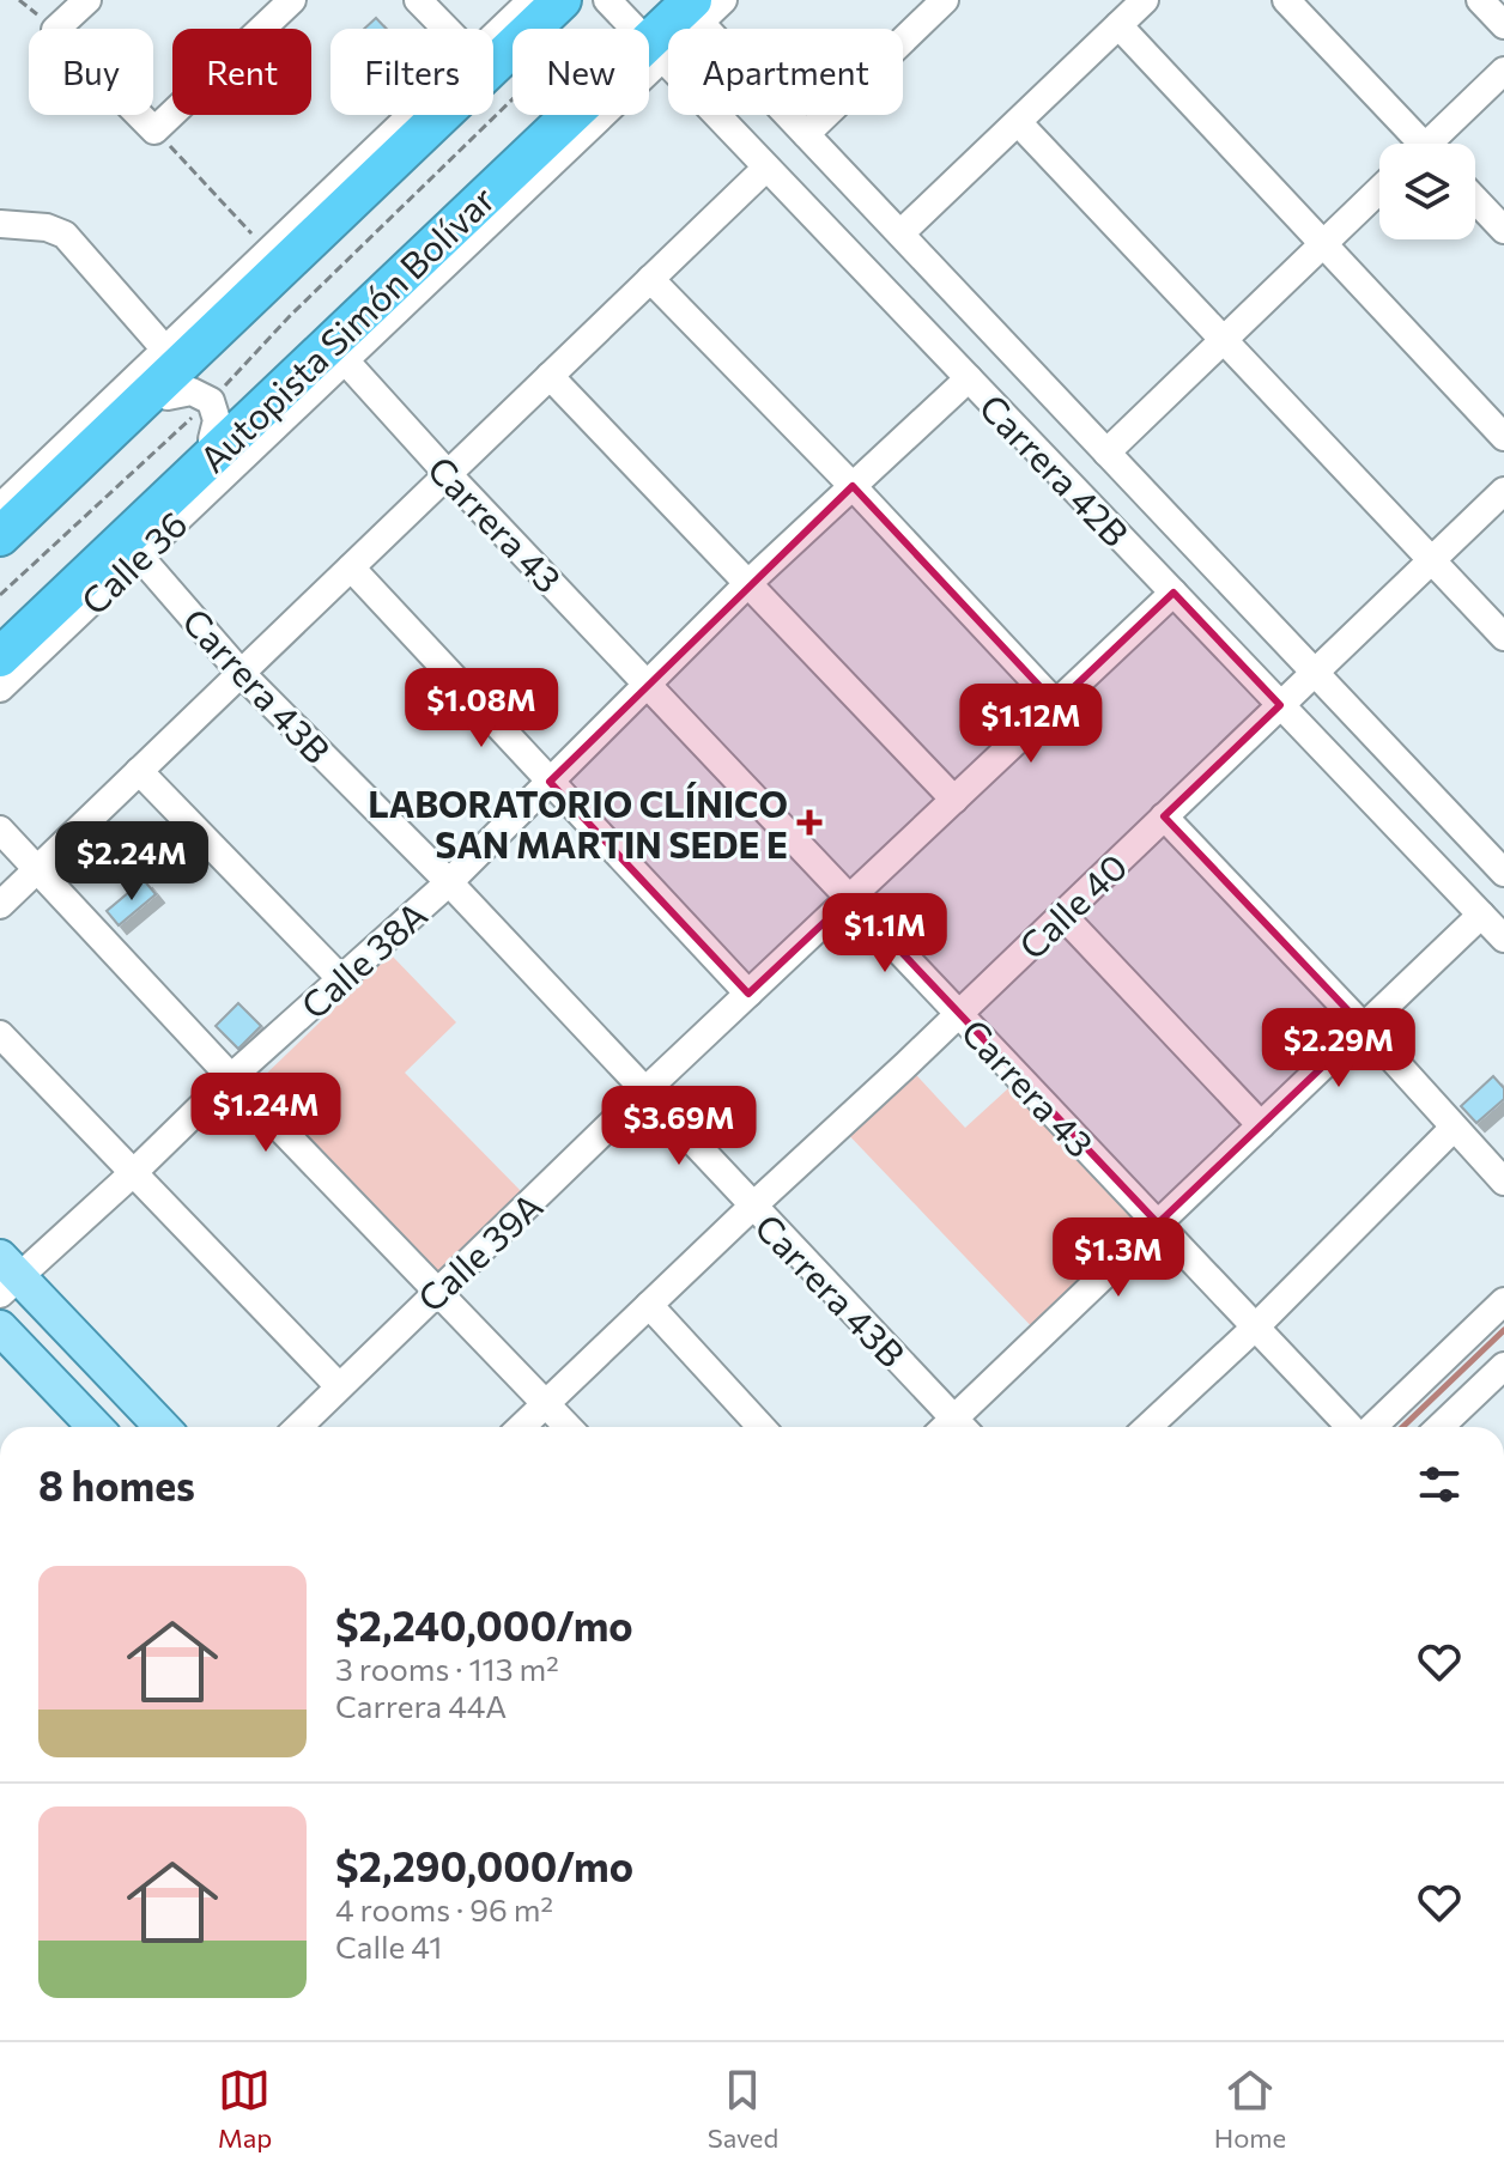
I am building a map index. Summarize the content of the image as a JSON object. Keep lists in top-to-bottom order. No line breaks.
{"streets":{"highway":["Autopista Simón Bolívar"],"street":["Carrera 42B","Carrera 43","Calle 36","Carrera 43B","Calle 40","Calle 38A","Calle 39A"]},"crossings":[["Autopista Simón Bolívar","Carrera 42B"],["Carrera 42B","Calle 40"],["Carrera 42B","Calle 38A"],["Carrera 42B","Calle 39A"],["Carrera 43","Calle 36"],["Carrera 43","Calle 40"],["Carrera 43","Calle 38A"],["Carrera 43","Calle 39A"],["Calle 36","Carrera 43B"],["Carrera 43B","Calle 40"],["Carrera 43B","Calle 38A"],["Carrera 43B","Calle 39A"]],"places":{"health":["LABORATORIO CLÍNICO SAN MARTIN SEDE E"]},"page":{"chip":["Buy","Rent","Filters","New","Apartment"],"price":["$1.08M","$1.12M","$2.24M","$1.1M","$2.29M","$1.24M","$3.69M","$1.3M"],"heading":"8 homes","list":[{"name":"$2,240,000/mo","note":"3 rooms · 113 m² · Carrera 44A"},{"name":"$2,290,000/mo","note":"4 rooms · 96 m² · Calle 41"}],"tabs":["Map","Saved","Home"]}}
